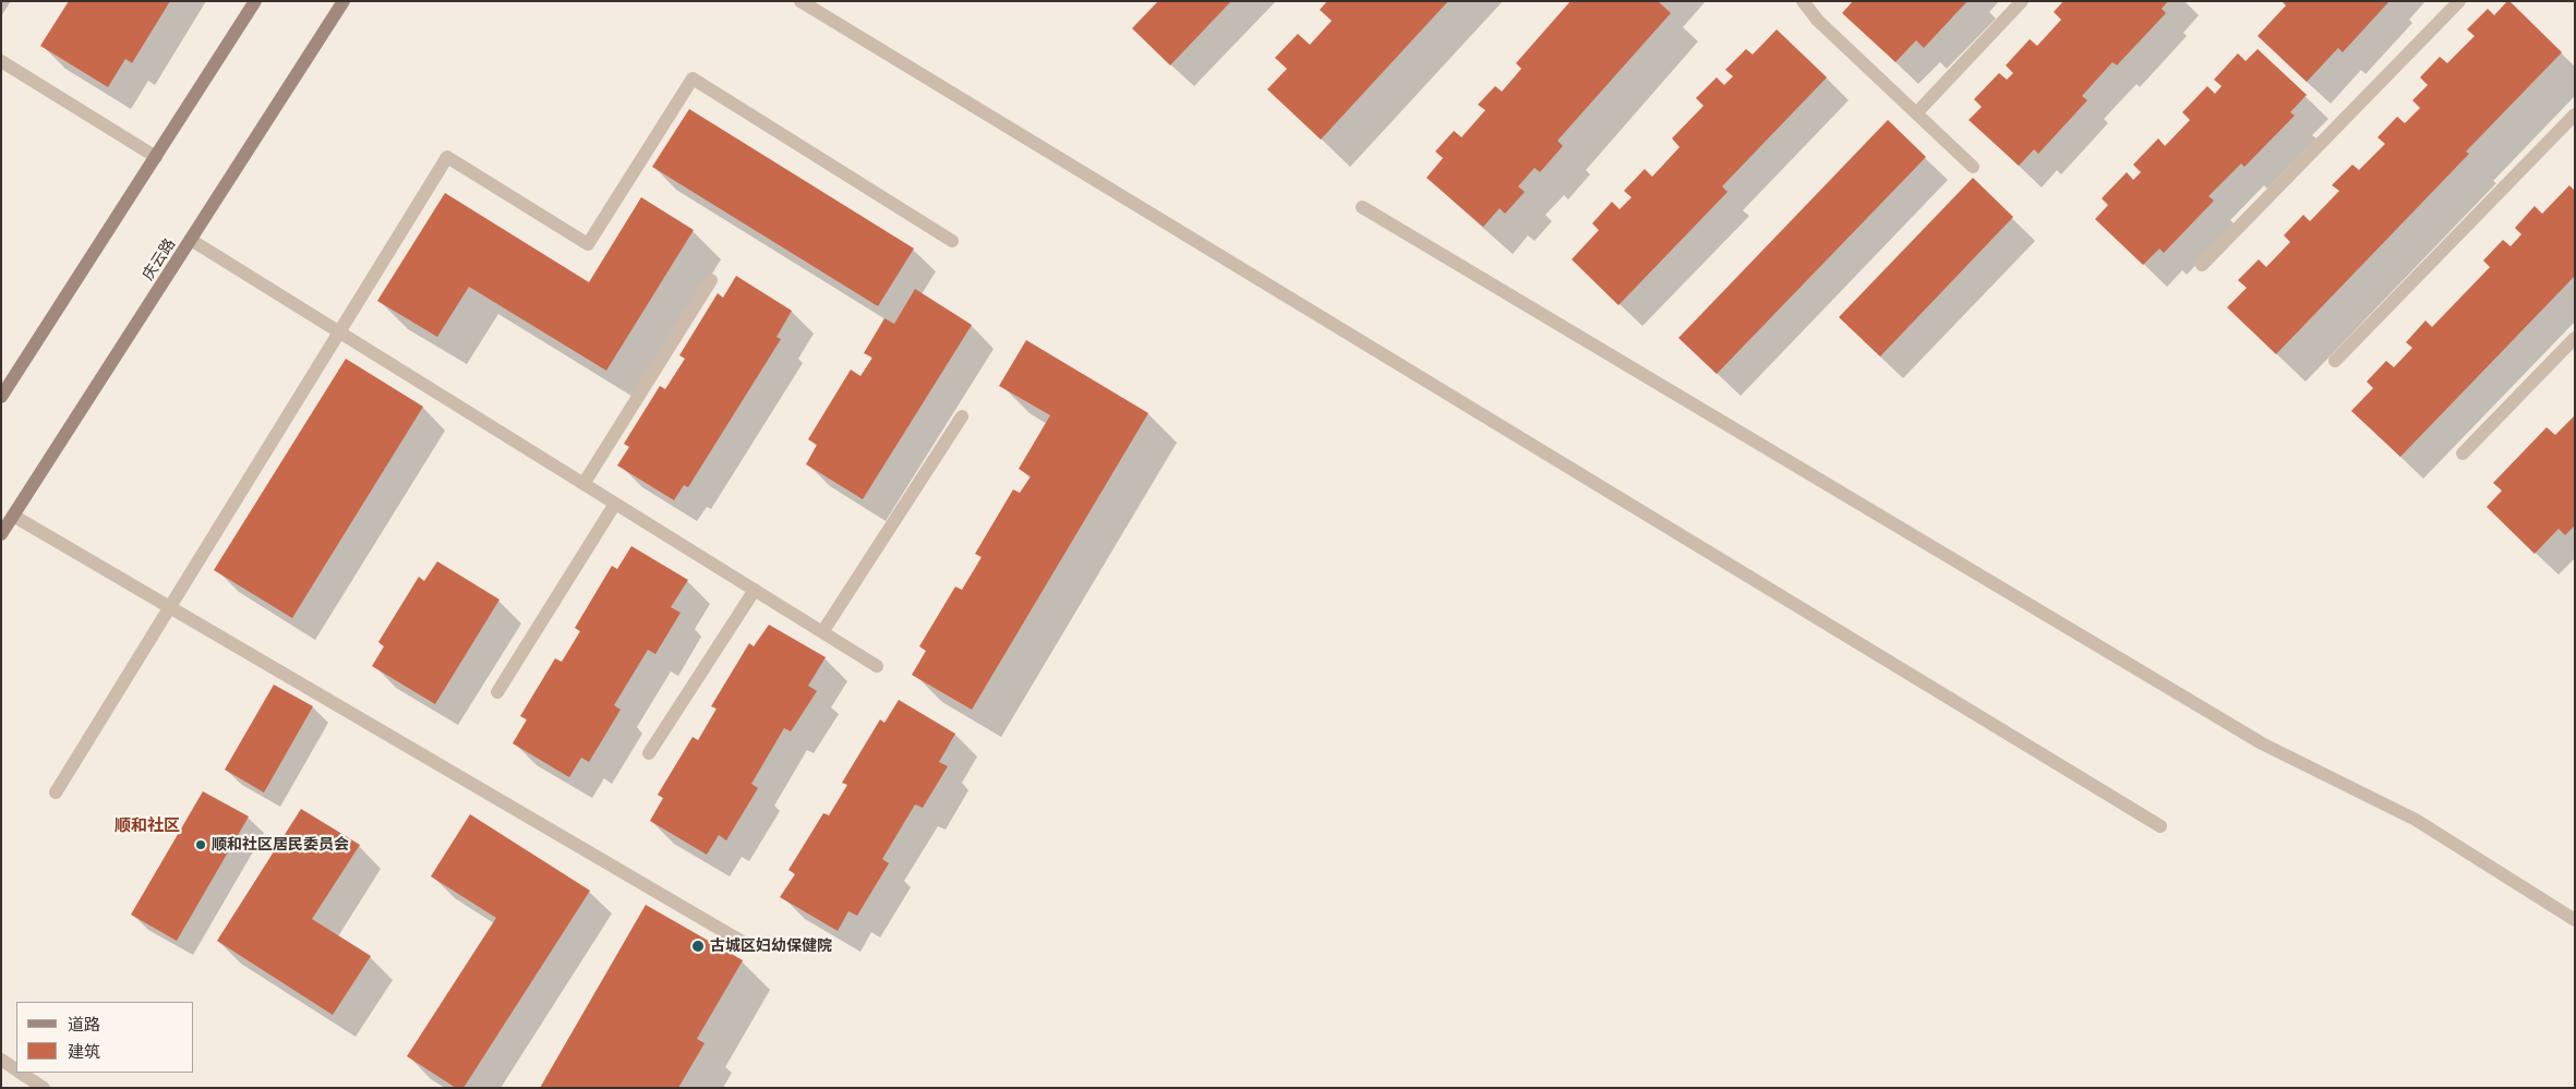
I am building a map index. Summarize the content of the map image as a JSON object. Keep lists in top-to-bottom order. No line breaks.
{"streets":{"main road":["庆云路"]},"districts":["顺和社区"],"places":["顺和社区居民委员会","古城区妇幼保健院"],"legend":["道路","建筑"]}
